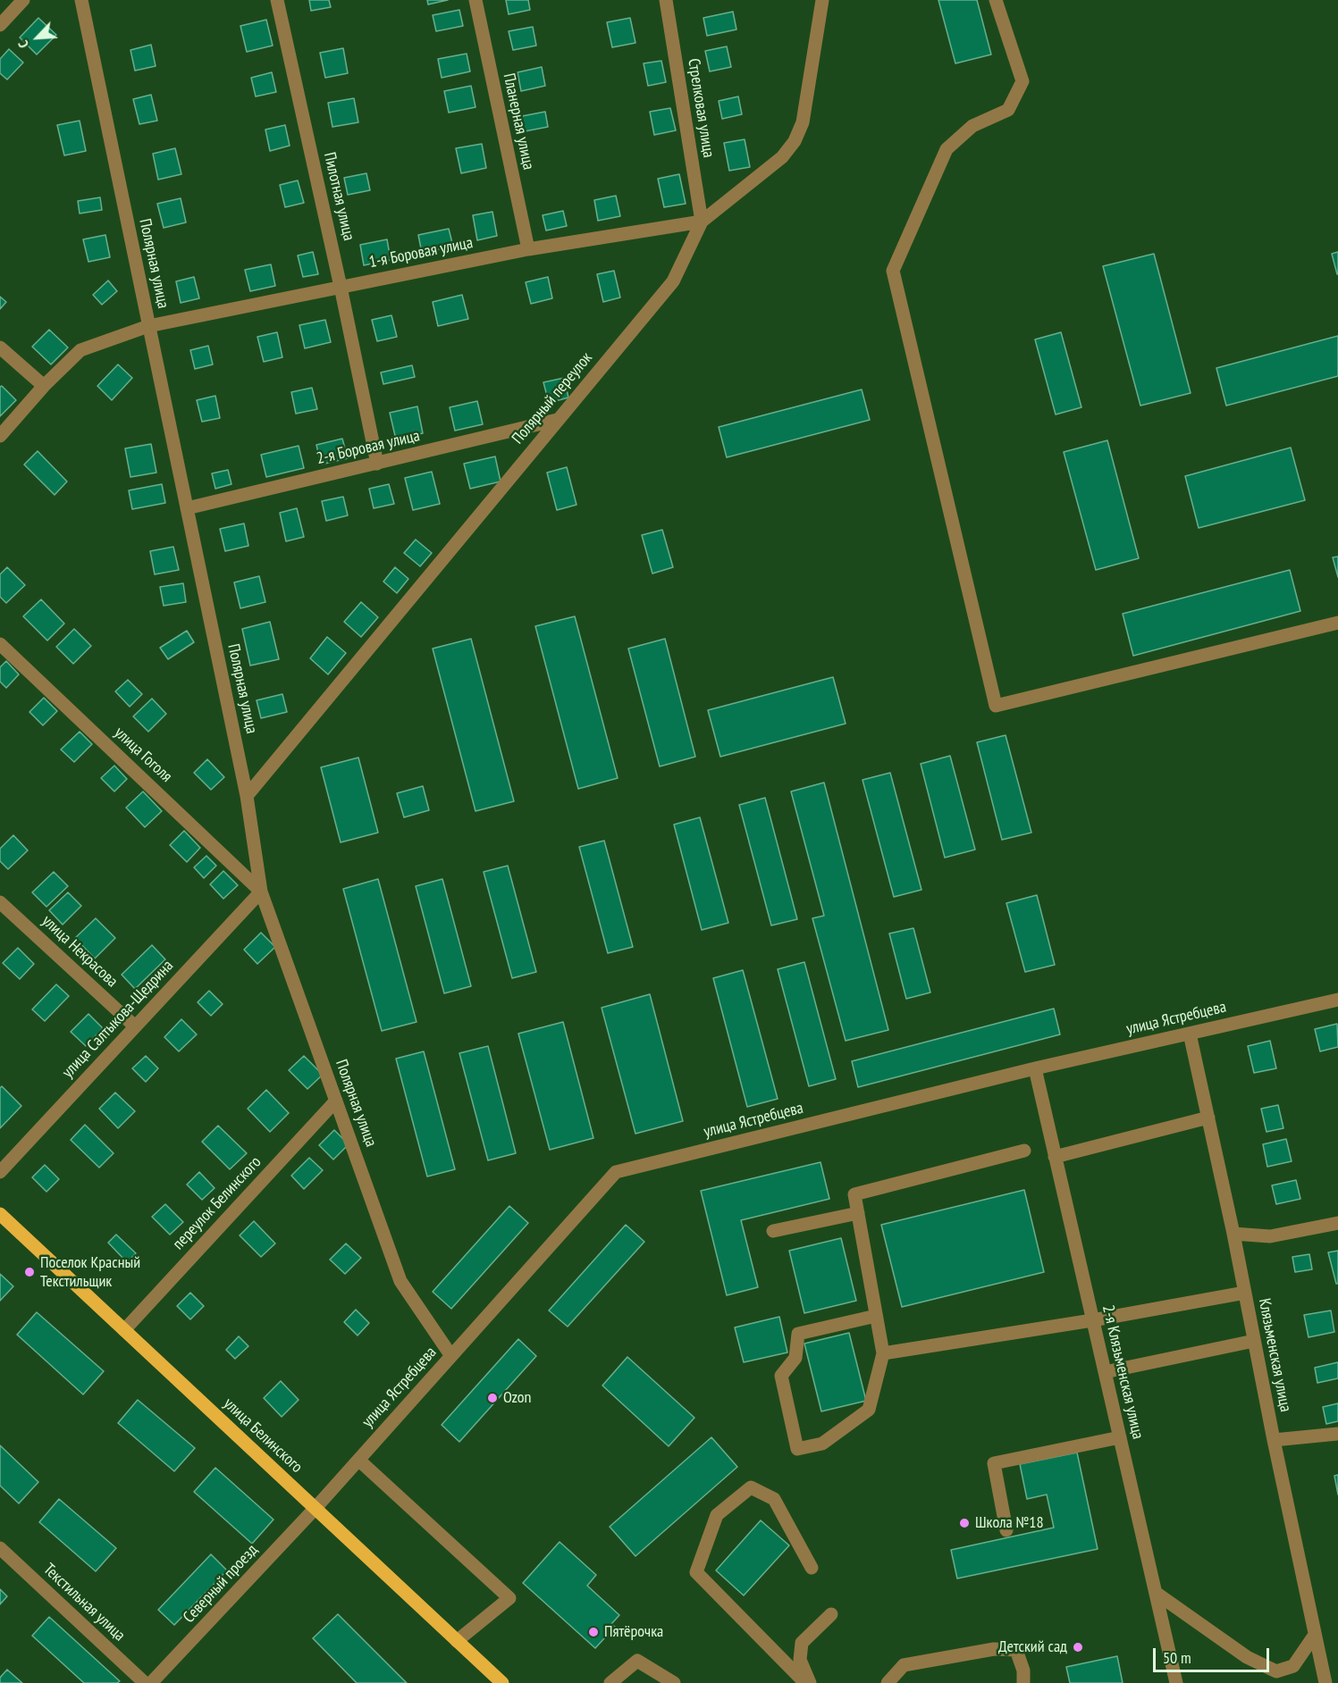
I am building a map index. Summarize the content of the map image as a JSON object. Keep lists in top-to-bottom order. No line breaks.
{"streets":{"main road":["улица Белинского"],"street":["Стрелковая улица","Планерная улица","Пилотная улица","1-я Боровая улица","Полярная улица","Полярный переулок","2-я Боровая улица","улица Гоголя","улица Некрасова","улица Ястребцева","улица Салтыкова-Щедрина","переулок Белинского","Клязьменская улица","2-я Клязьменская улица","Северный проезд","Текстильная улица"]},"crossings":[["Стрелковая улица","1-я Боровая улица"],["Стрелковая улица","Полярный переулок"],["Планерная улица","1-я Боровая улица"],["Пилотная улица","1-я Боровая улица"],["Пилотная улица","2-я Боровая улица"],["1-я Боровая улица","Полярная улица"],["1-я Боровая улица","Полярный переулок"],["Полярная улица","Полярный переулок"],["Полярная улица","2-я Боровая улица"],["Полярная улица","улица Гоголя"],["Полярная улица","улица Ястребцева"],["Полярная улица","улица Салтыкова-Щедрина"],["Полярная улица","переулок Белинского"],["Полярный переулок","2-я Боровая улица"],["улица Гоголя","улица Салтыкова-Щедрина"],["улица Некрасова","улица Салтыкова-Щедрина"],["улица Ястребцева","Клязьменская улица"],["улица Ястребцева","2-я Клязьменская улица"],["улица Ястребцева","улица Белинского"],["улица Ястребцева","Северный проезд"],["переулок Белинского","улица Белинского"],["улица Белинского","Северный проезд"]],"places":["Поселок Красный Текстильщик","Ozon","Школа №18","Пятёрочка","Детский сад"],"scale_bar":"50 m","north":"bottom left"}
